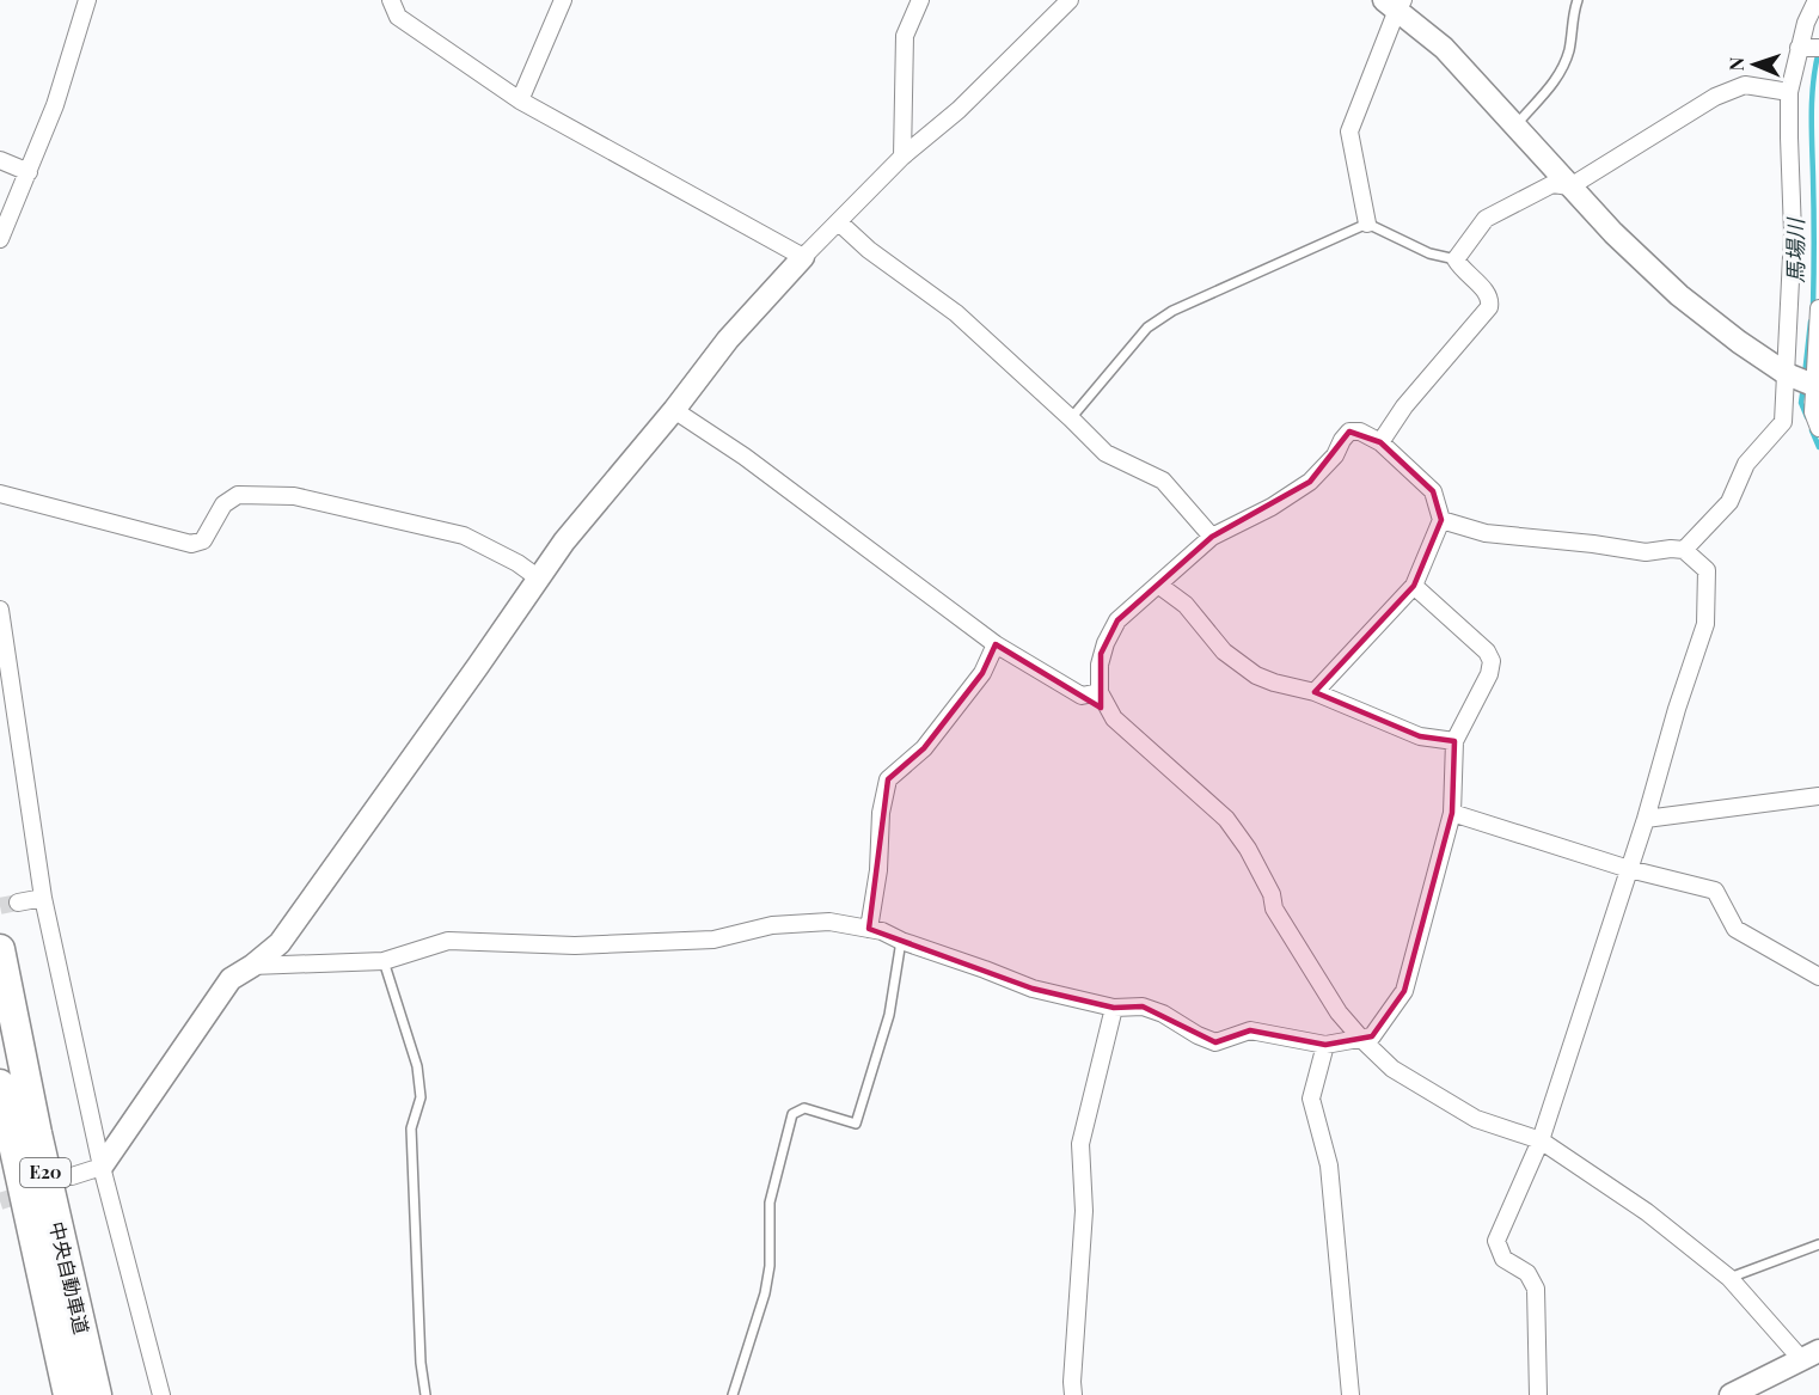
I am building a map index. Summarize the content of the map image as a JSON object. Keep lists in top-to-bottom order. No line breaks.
{"streets":{"highway":["E20","中央自動車道"]},"water":["馬場川"],"north":"left"}
